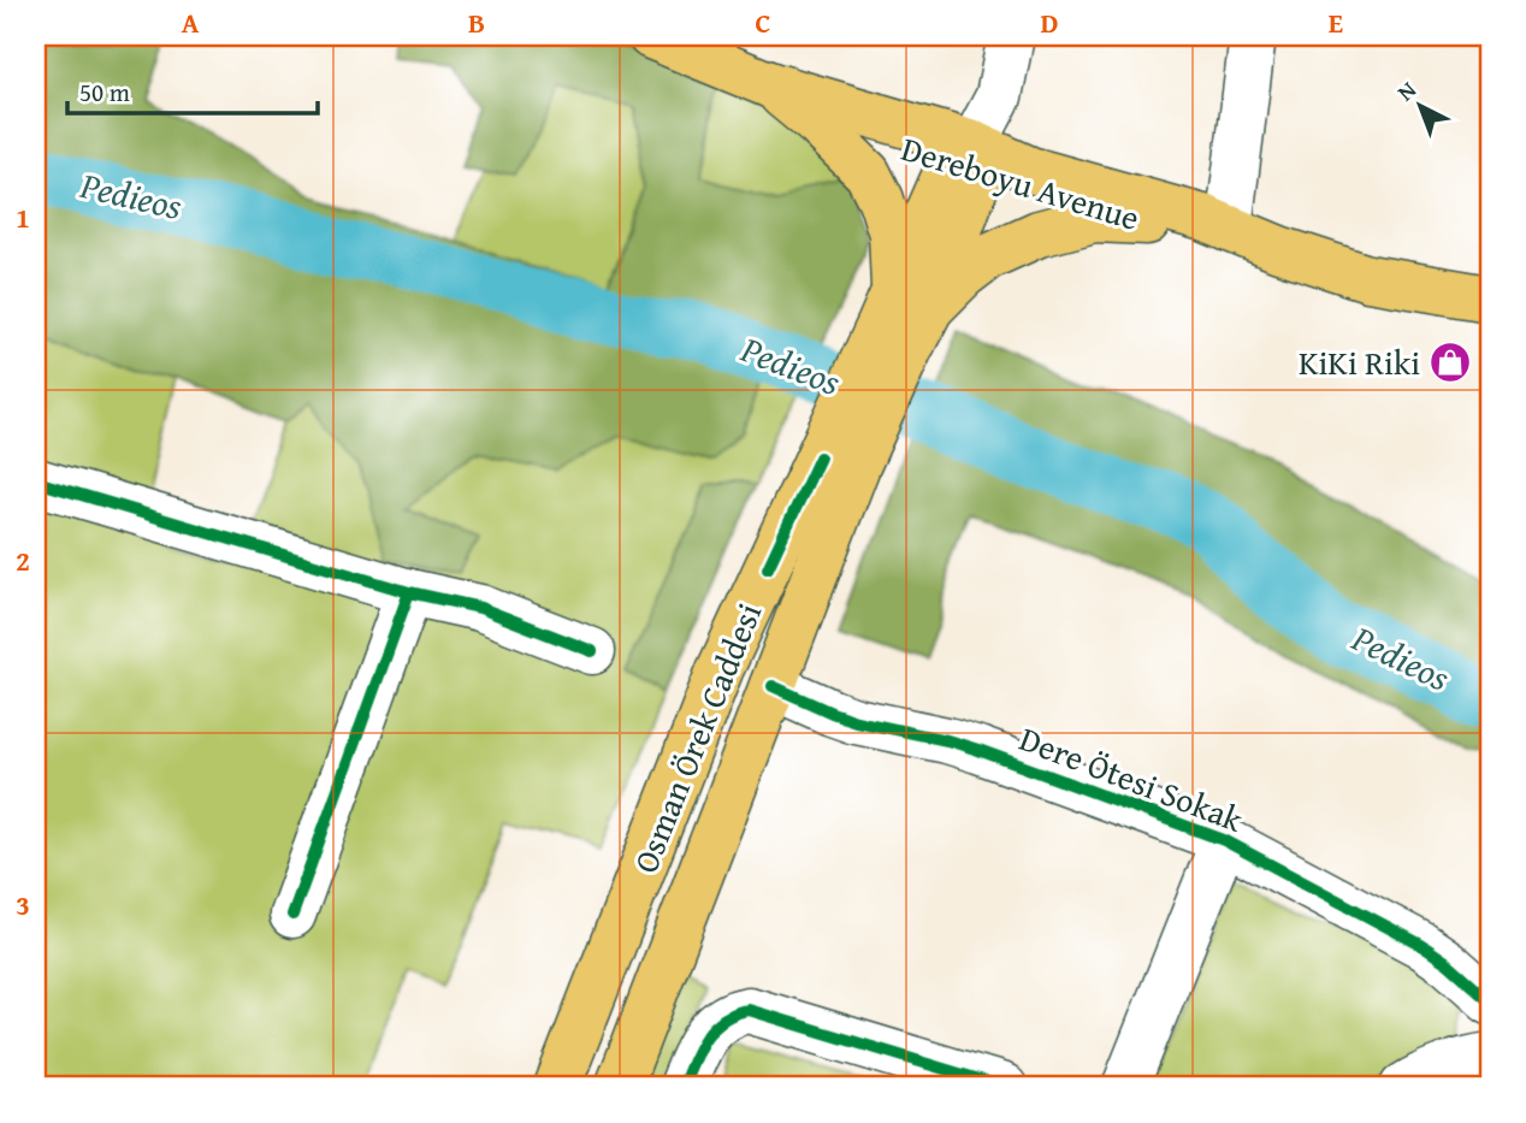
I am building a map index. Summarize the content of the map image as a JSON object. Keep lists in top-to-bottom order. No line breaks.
{"streets":{"main road":["Dereboyu Avenue","Osman Örek Caddesi"],"street":["Dere Ötesi Sokak"]},"crossings":[["Dereboyu Avenue","Osman Örek Caddesi"],["Osman Örek Caddesi","Dere Ötesi Sokak"]],"water":["Pedieos"],"places":{"shop":["KiKi Riki"]},"scale_bar":"50 m","north":"top left","grid":{"columns":["A","B","C","D","E"],"rows":["1","2","3"]}}
